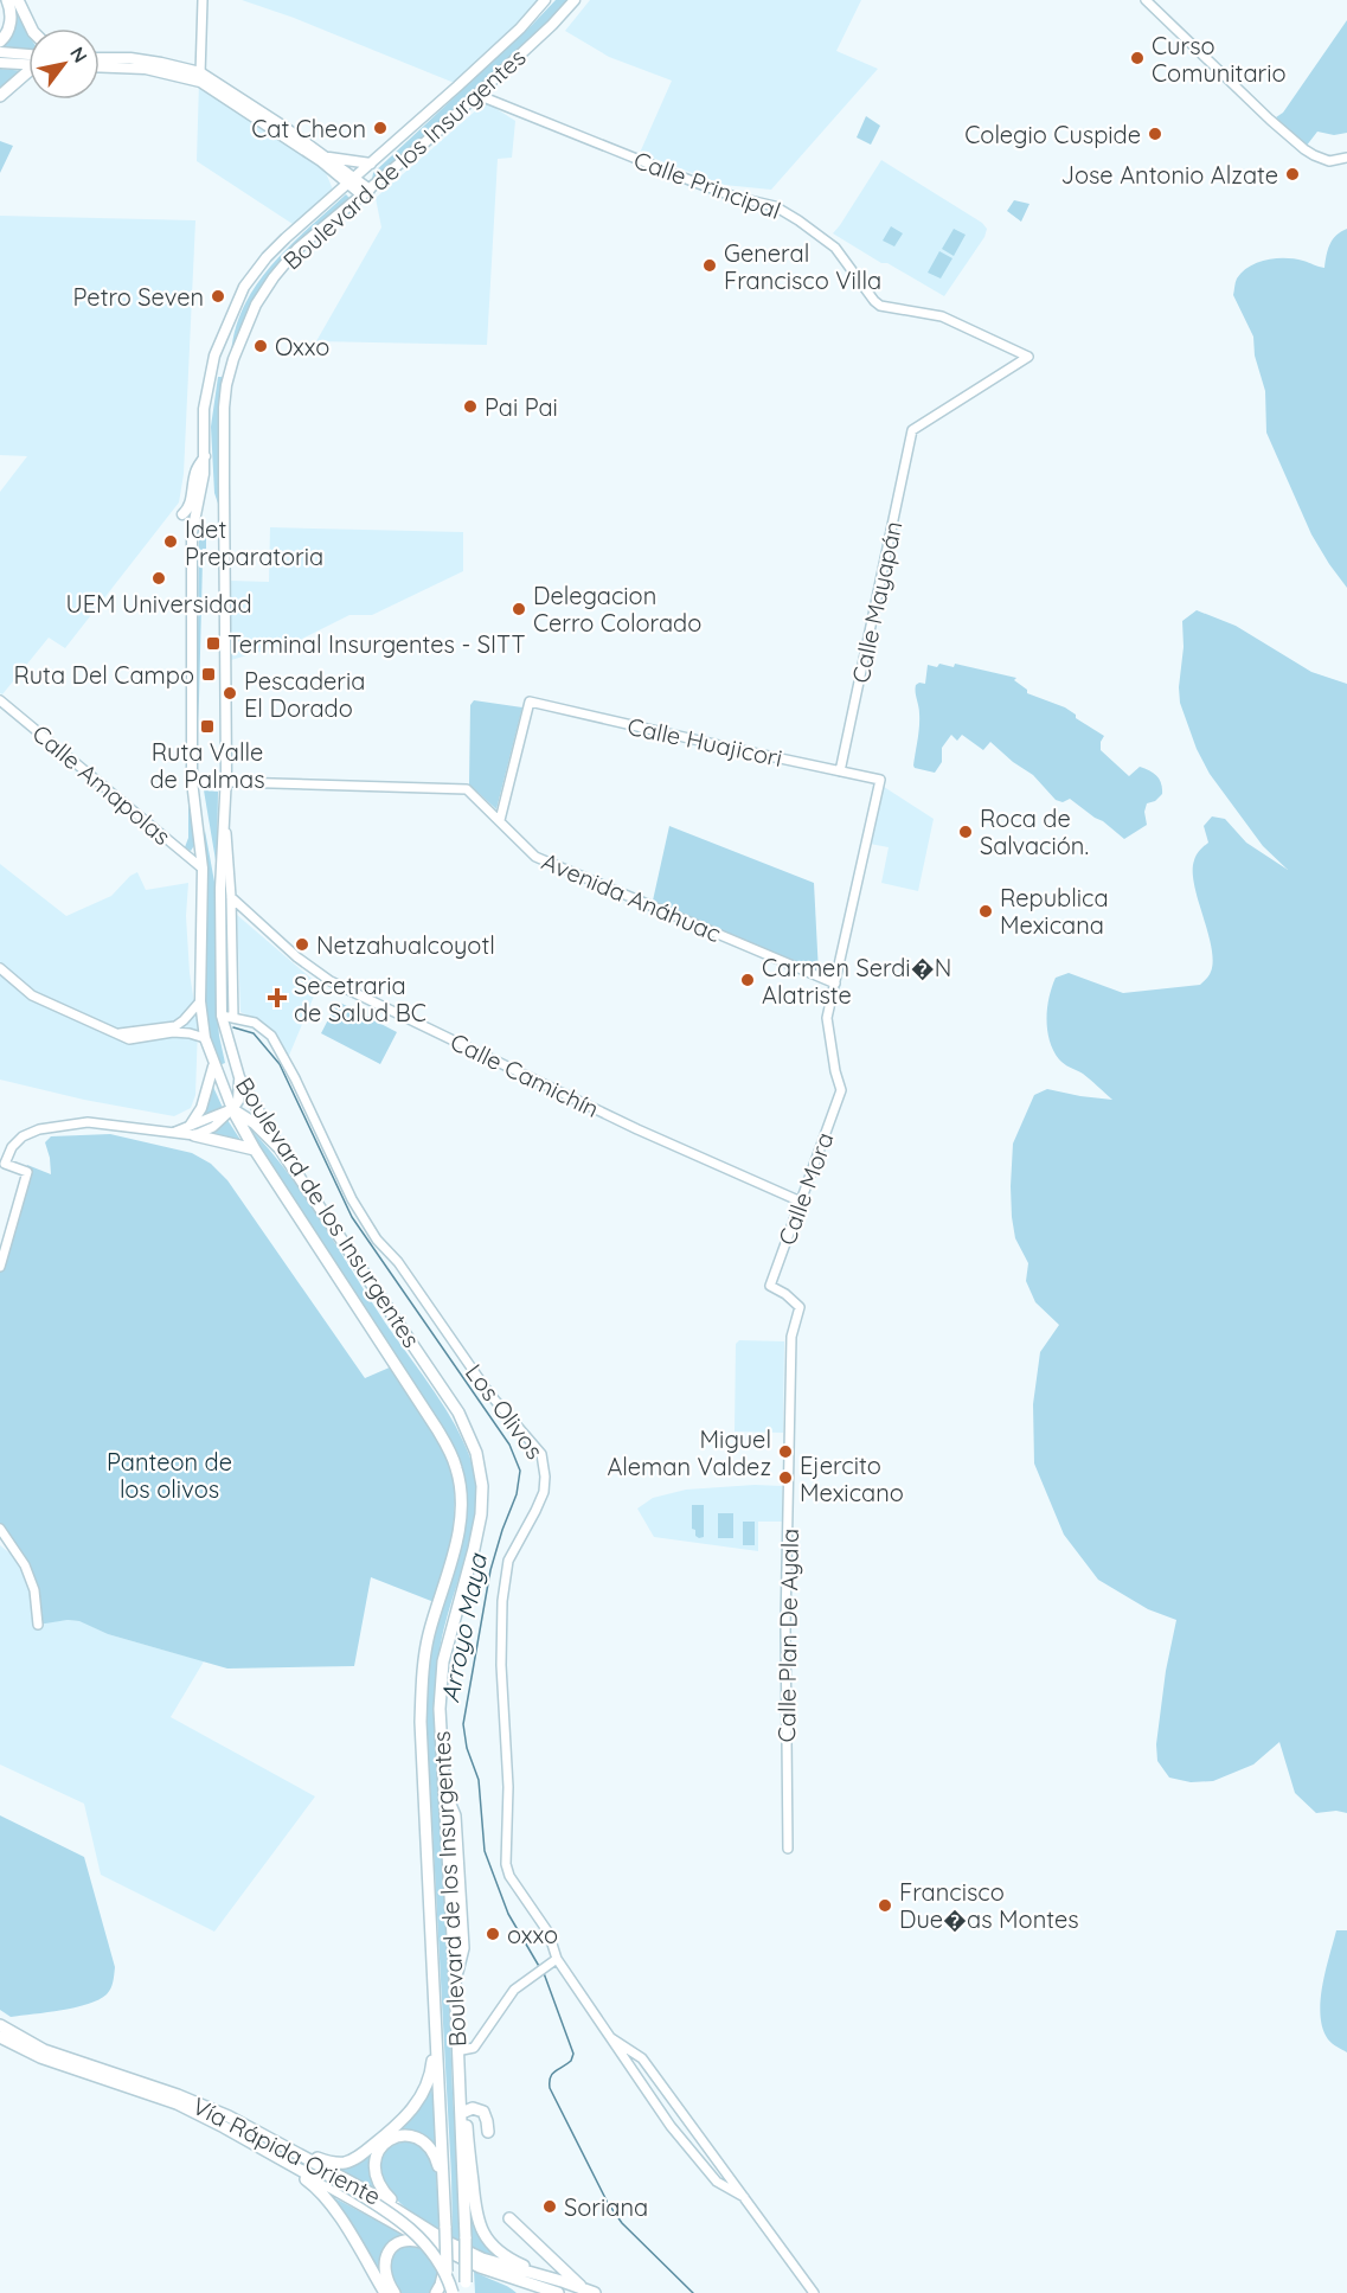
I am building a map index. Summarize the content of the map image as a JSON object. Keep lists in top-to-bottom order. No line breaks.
{"streets":{"highway":["Boulevard de los Insurgentes","Vía Rápida Oriente"],"street":["Calle Principal","Calle Mayapán","Calle Huajicori","Calle Amapolas","Avenida Anáhuac","Calle Camichín","Calle Mora","Los Olivos","Calle Plan De Ayala"]},"crossings":[["Boulevard de los Insurgentes","Calle Principal"],["Boulevard de los Insurgentes","Calle Amapolas"],["Boulevard de los Insurgentes","Avenida Anáhuac"],["Boulevard de los Insurgentes","Los Olivos"],["Calle Principal","Calle Mayapán"],["Calle Mayapán","Calle Huajicori"],["Calle Huajicori","Avenida Anáhuac"],["Calle Huajicori","Calle Mora"],["Avenida Anáhuac","Calle Mora"],["Calle Camichín","Calle Mora"],["Calle Mora","Calle Plan De Ayala"]],"water":["Arroyo Maya"],"parks":["Panteon de los olivos"],"places":{"other":["Curso Comunitario","Cat Cheon","Colegio Cuspide","Jose Antonio Alzate","General Francisco Villa","Petro Seven","Oxxo","Pai Pai","Idet Preparatoria","UEM Universidad","Delegacion Cerro Colorado","Pescaderia El Dorado","Roca de Salvación.","Republica Mexicana","Netzahualcoyotl","Carmen Serdi�N Alatriste","Miguel Aleman Valdez","Ejercito Mexicano","Francisco Due�as Montes","oxxo","Soriana"],"transit":["Terminal Insurgentes - SITT","Ruta Del Campo","Ruta Valle de Palmas"],"health":["Secetraria de Salud BC"]},"north":"top right"}
